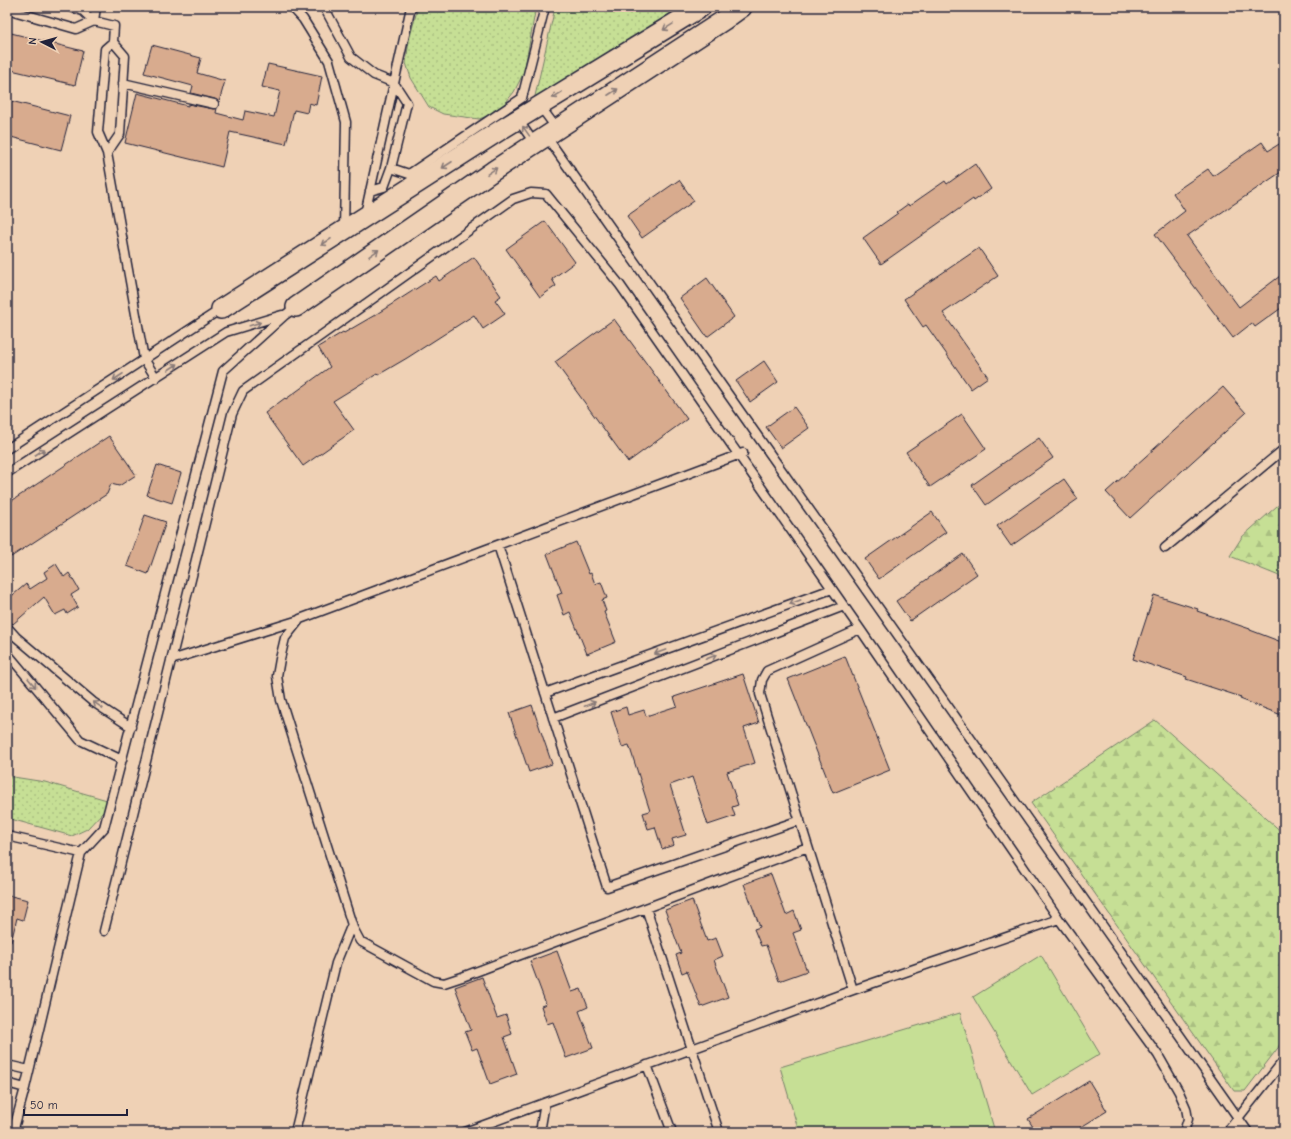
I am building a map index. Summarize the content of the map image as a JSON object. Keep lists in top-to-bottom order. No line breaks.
{"scale_bar":"50 m","north":"left"}
